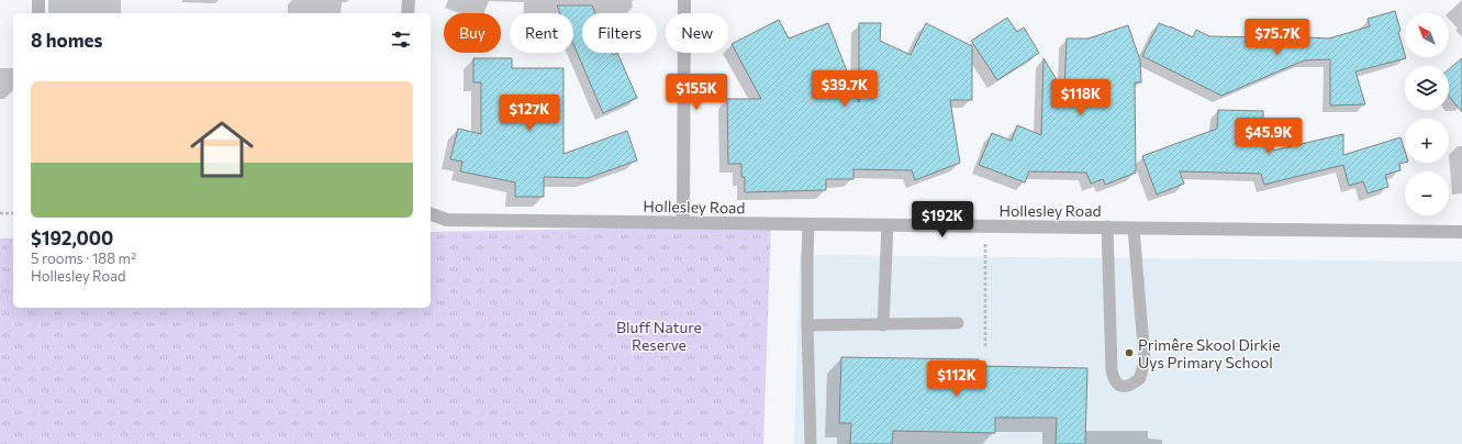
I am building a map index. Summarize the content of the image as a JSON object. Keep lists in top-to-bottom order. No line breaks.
{"streets":{"street":["Hollesley Road"]},"parks":["Bluff Nature Reserve"],"places":["Primêre Skool Dirkie Uys Primary School"],"north":"top left","page":{"map_buttons":["+","−"],"chip":["Buy","Rent","Filters","New"],"heading":"8 homes","price":["$75.7K","$39.7K","$155K","$118K","$127K","$45.9K","$192K","$112K"],"list":[{"name":"$192,000","note":"5 rooms · 188 m² · Hollesley Road"}]}}
